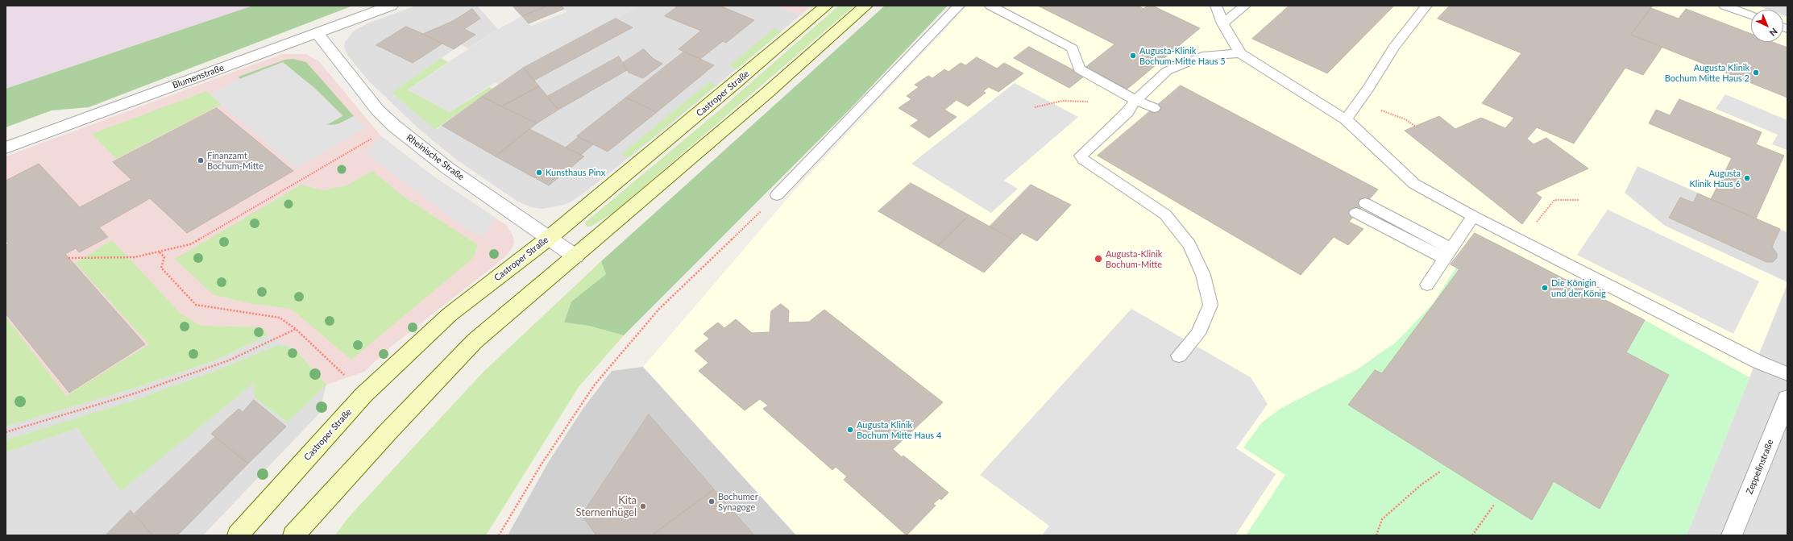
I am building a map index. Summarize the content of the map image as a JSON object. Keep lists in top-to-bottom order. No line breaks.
{"streets":{"main road":["Castroper Straße"],"street":["Blumenstraße","Rheinische Straße","Zeppelinstraße"]},"crossings":[["Blumenstraße","Rheinische Straße"],["Castroper Straße","Rheinische Straße"]],"places":["Augusta-Klinik Bochum-Mitte Haus 5","Augusta Klinik Bochum Mitte Haus 2","Finanzamt Bochum-Mitte","Kunsthaus Pinx","Augusta Klinik Haus 6","Augusta-Klinik Bochum-Mitte","Die Königin und der König","Augusta Klinik Bochum Mitte Haus 4","Bochumer Synagoge","Kita Sternenhügel"],"north":"bottom right"}
